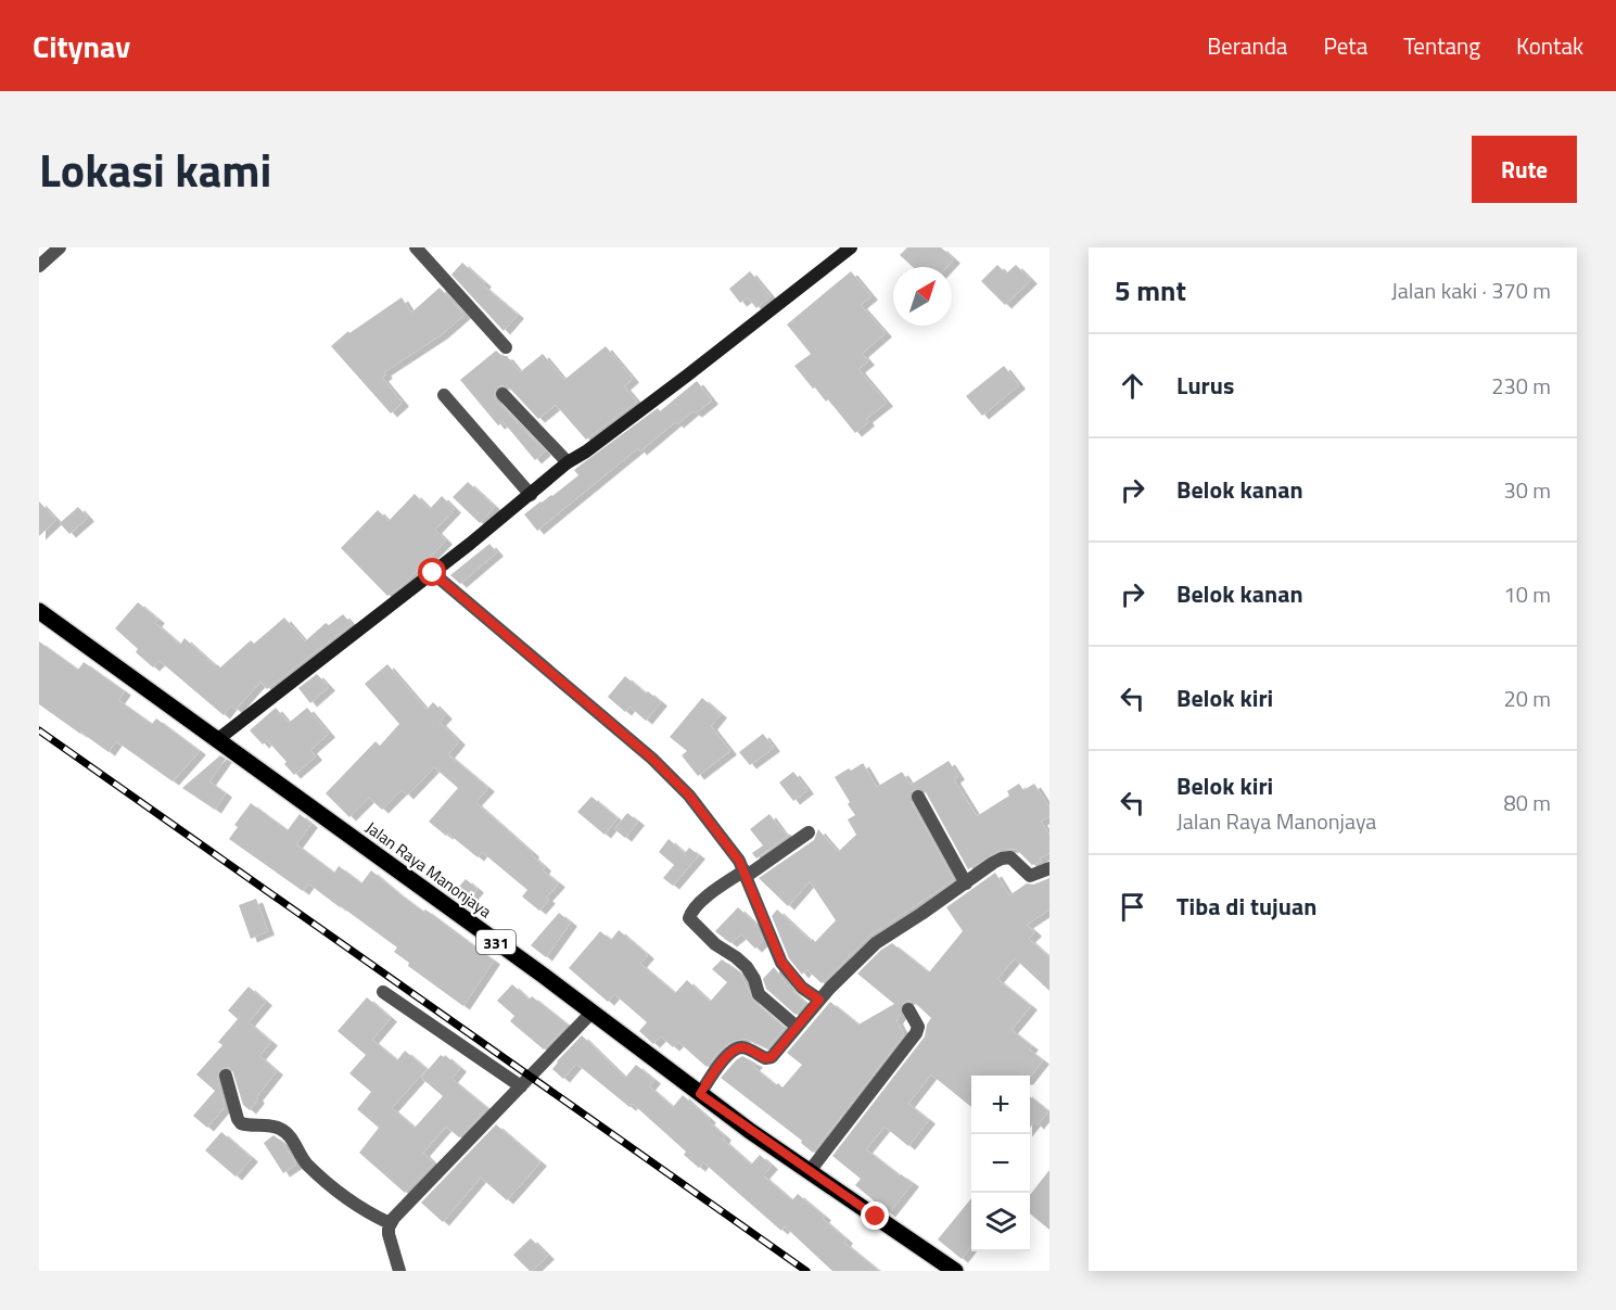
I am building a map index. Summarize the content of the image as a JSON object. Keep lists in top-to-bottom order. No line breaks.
{"streets":{"main road":["Jalan Raya Manonjaya","331"]},"north":"top right","page":{"header":"Citynav","nav":["Beranda","Peta","Tentang","Kontak"],"title":"Lokasi kami","buttons":"Rute","heading":["5 mnt","Jalan kaki · 370 m"],"list":[["Lurus","230 m"],["Belok kanan","30 m"],["Belok kanan","10 m"],["Belok kiri","20 m"],["Belok kiri","Jalan Raya Manonjaya","80 m"],"Tiba di tujuan"],"map_buttons":["+","−"]}}
